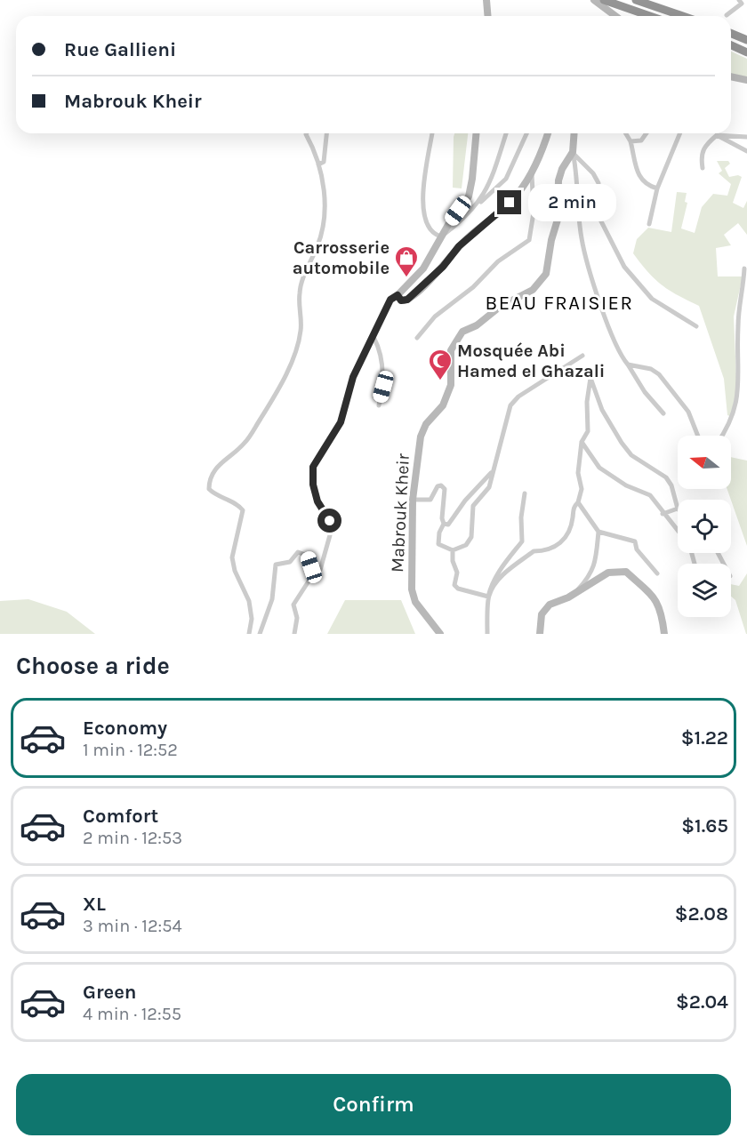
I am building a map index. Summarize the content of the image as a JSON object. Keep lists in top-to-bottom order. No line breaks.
{"streets":{"street":["Mabrouk Kheir"]},"districts":["BEAU FRAISIER"],"places":{"shop":["Carrosserie automobile"],"mosque":["Mosquée Abi Hamed el Ghazali"]},"north":"left","page":{"banner":["Rue Gallieni","Mabrouk Kheir"],"bubble":"2 min","heading":"Choose a ride","list":[{"name":"Economy","note":"1 min · 12:52","value":"$1.22"},{"name":"Comfort","note":"2 min · 12:53","value":"$1.65"},{"name":"XL","note":"3 min · 12:54","value":"$2.08"},{"name":"Green","note":"4 min · 12:55","value":"$2.04"}],"buttons":"Confirm"}}
